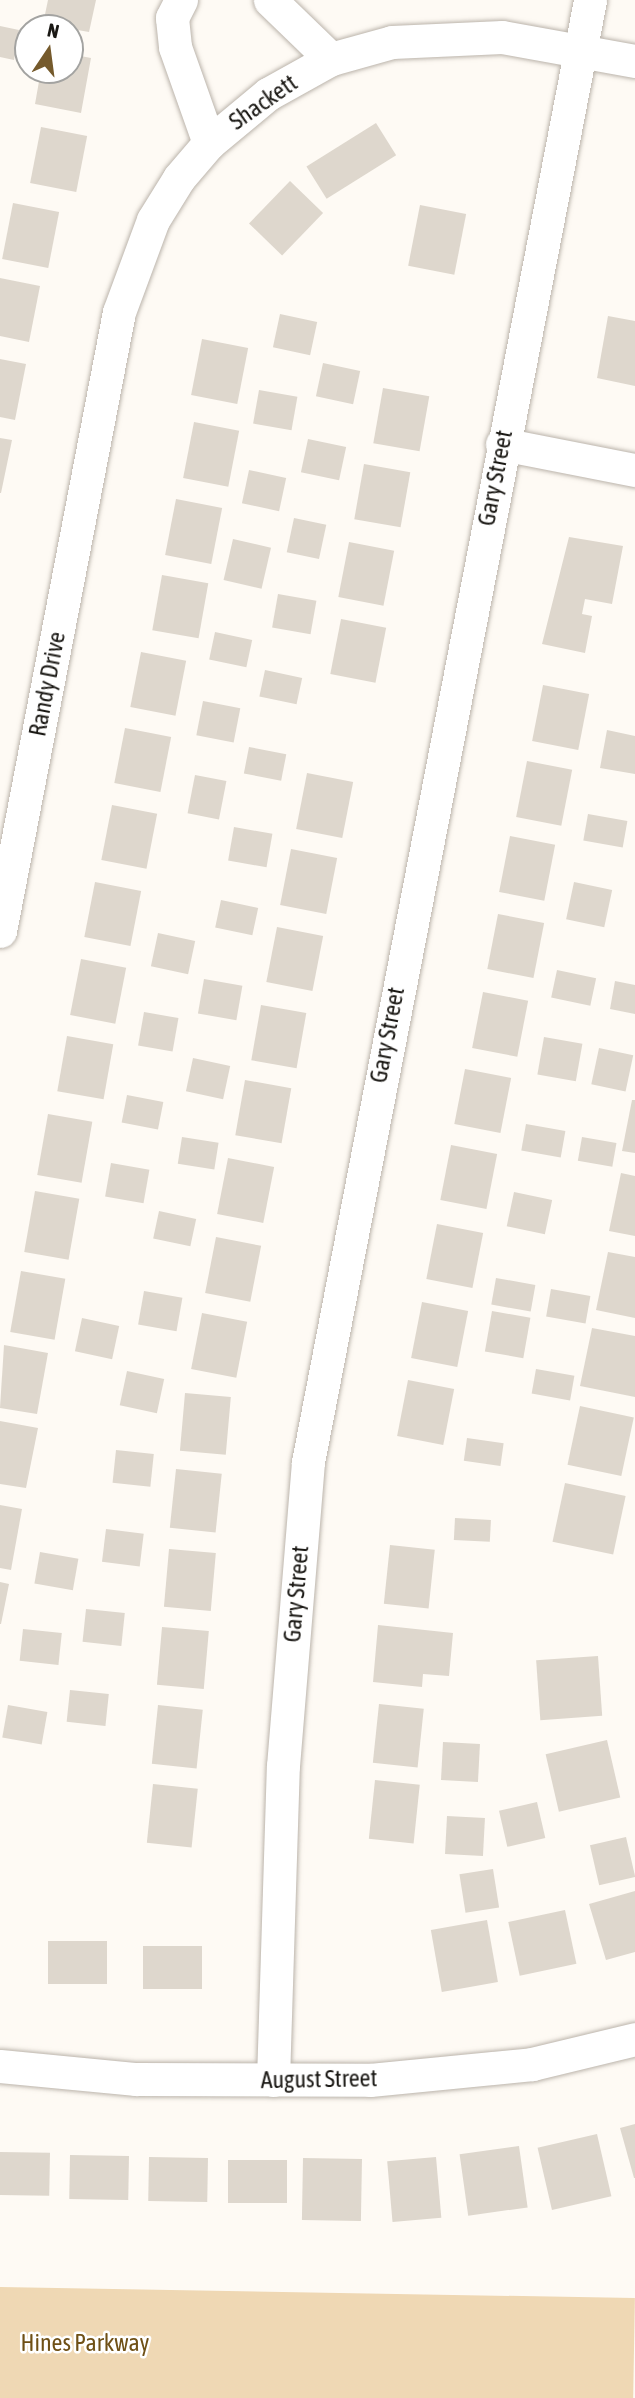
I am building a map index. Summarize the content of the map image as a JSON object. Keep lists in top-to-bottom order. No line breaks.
{"streets":{"street":["Shackett","Gary Street","Randy Drive","August Street"]},"crossings":[["Shackett","Gary Street"],["Shackett","Randy Drive"],["Gary Street","August Street"]],"parks":["Hines Parkway"],"north":"top"}
